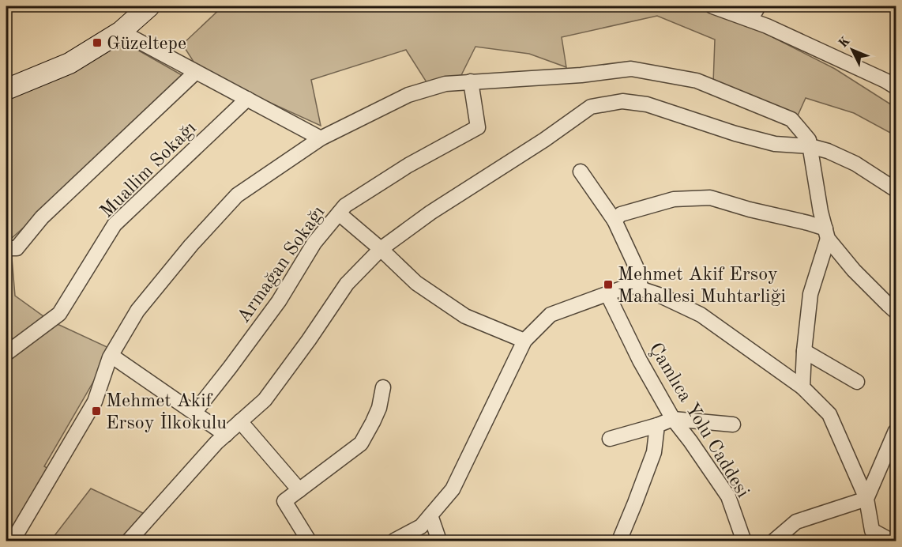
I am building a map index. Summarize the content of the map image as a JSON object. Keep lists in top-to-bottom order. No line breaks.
{"streets":{"street":["Muallim Sokağı","Armağan Sokağı","Çamlıca Yolu Caddesi"]},"places":{"transit":["Güzeltepe","Mehmet Akif Ersoy Mahallesi Muhtarliği","Mehmet Akif Ersoy İlkokulu"]},"north":"top left"}
